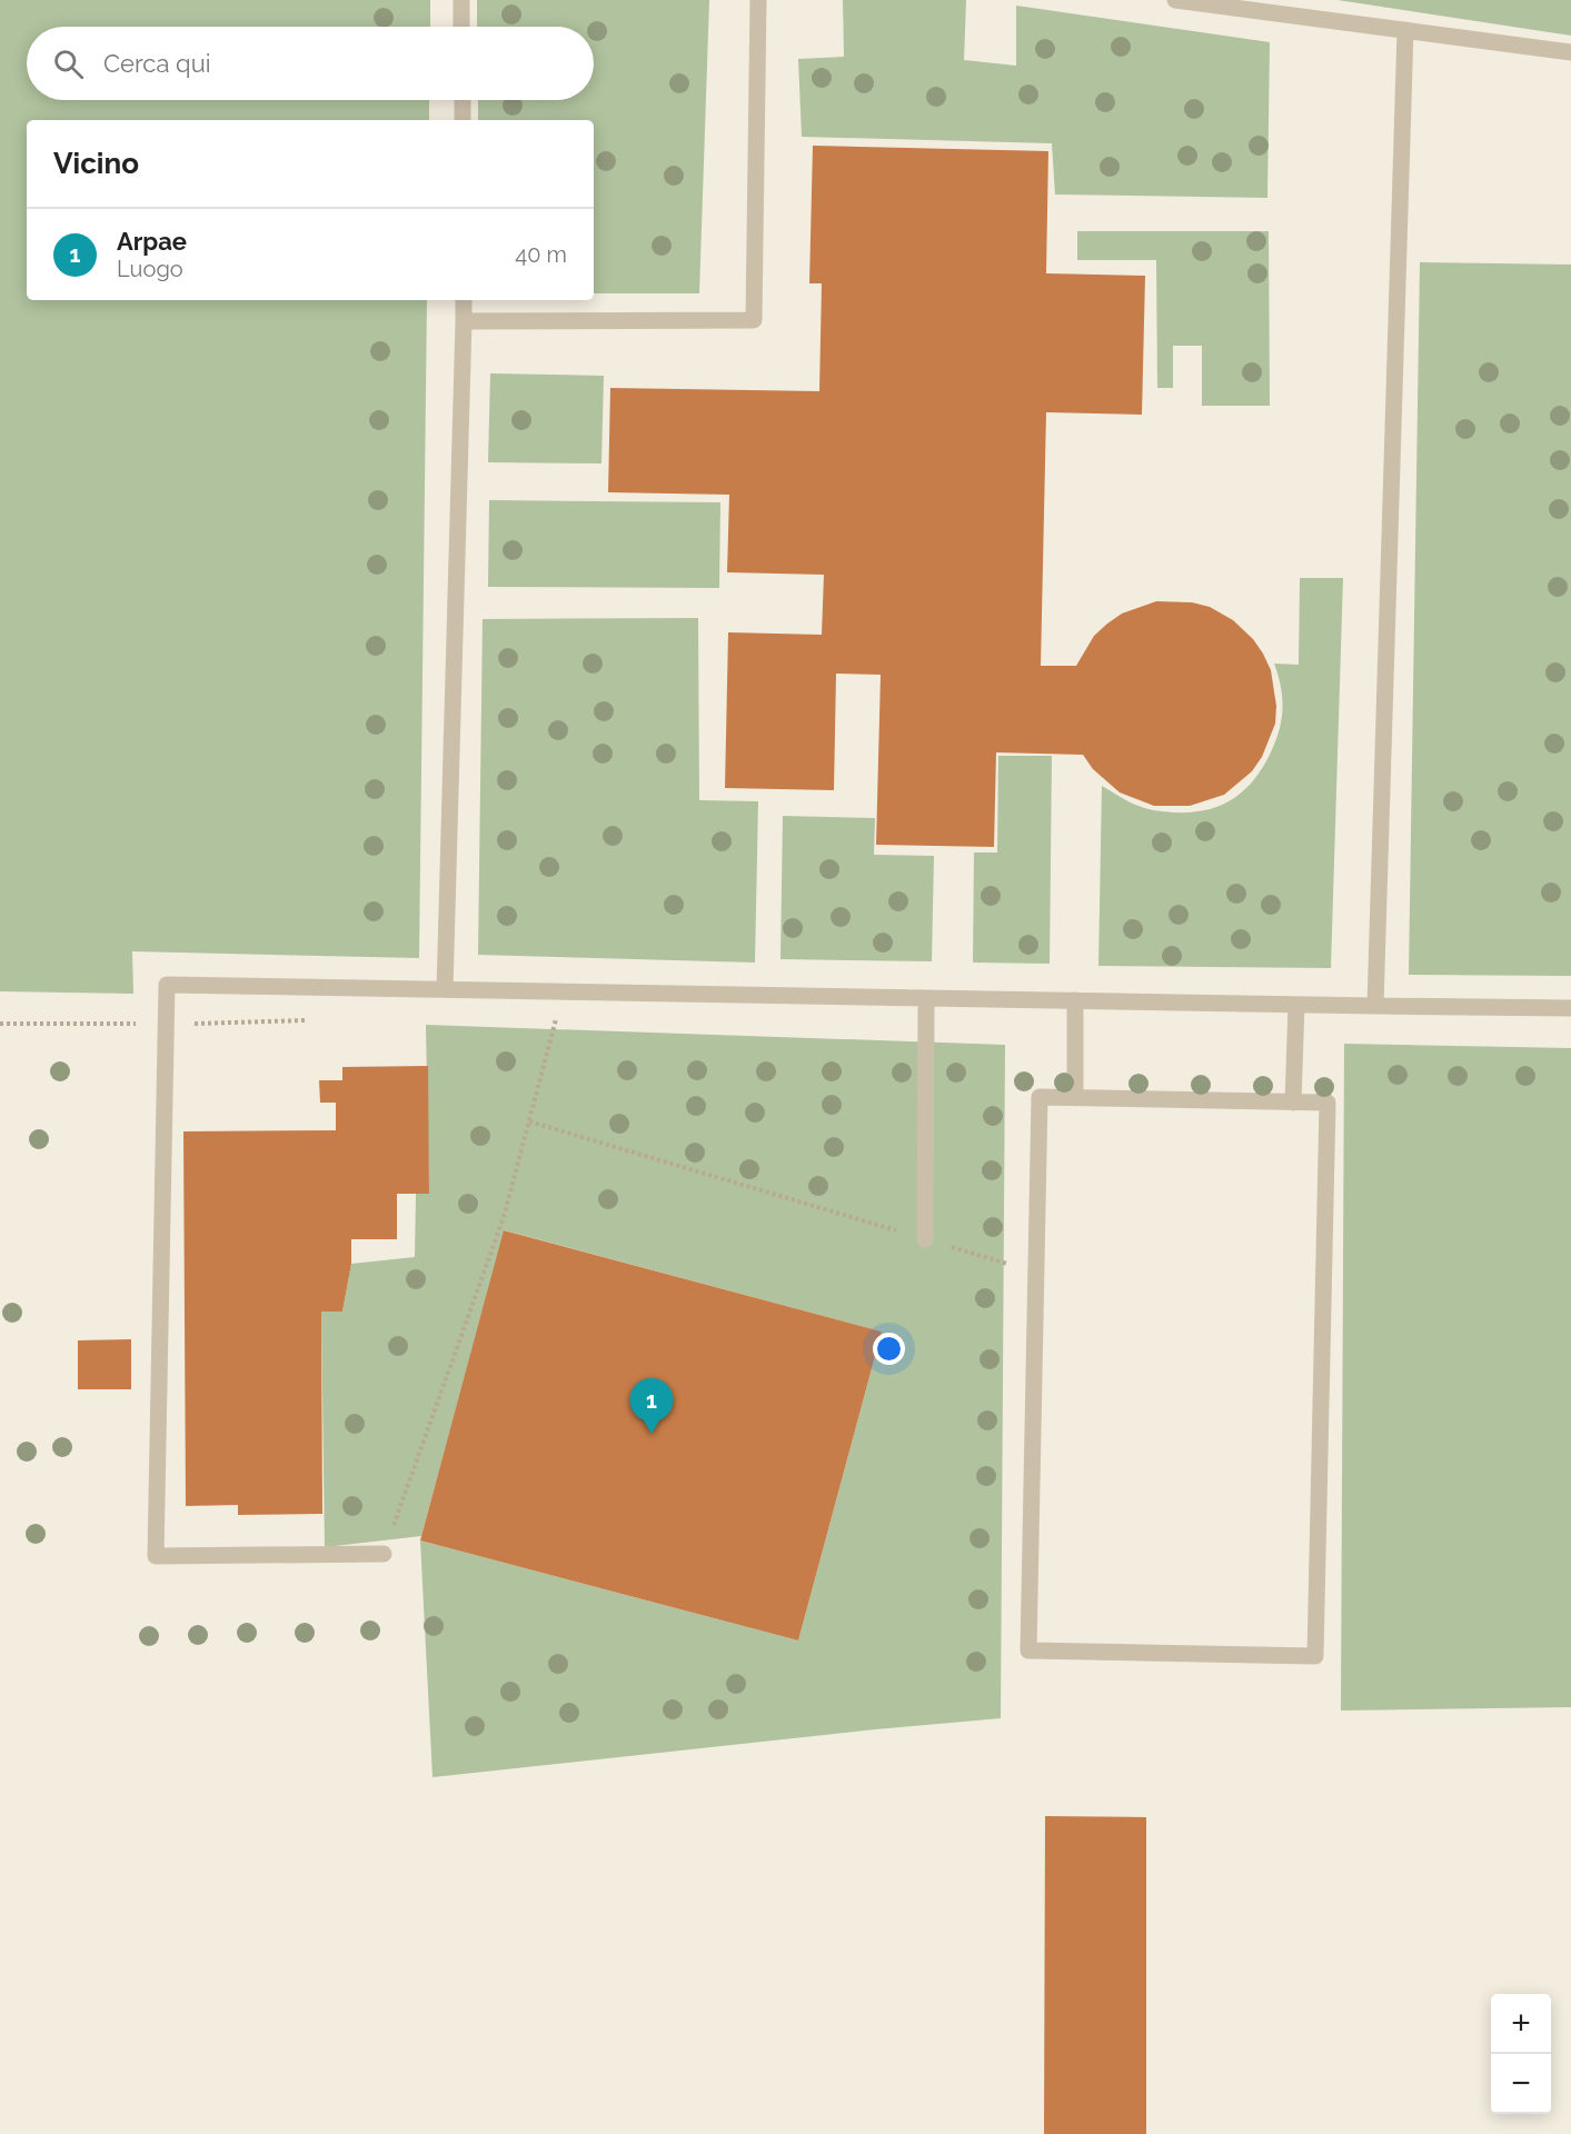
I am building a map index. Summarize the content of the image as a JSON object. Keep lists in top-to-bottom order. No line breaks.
{"page":{"search":"Cerca qui","heading":"Vicino","list":[{"mark":"1","name":"Arpae","note":"Luogo","value":"40 m"}],"pins":"1","map_buttons":["+","−"]}}
